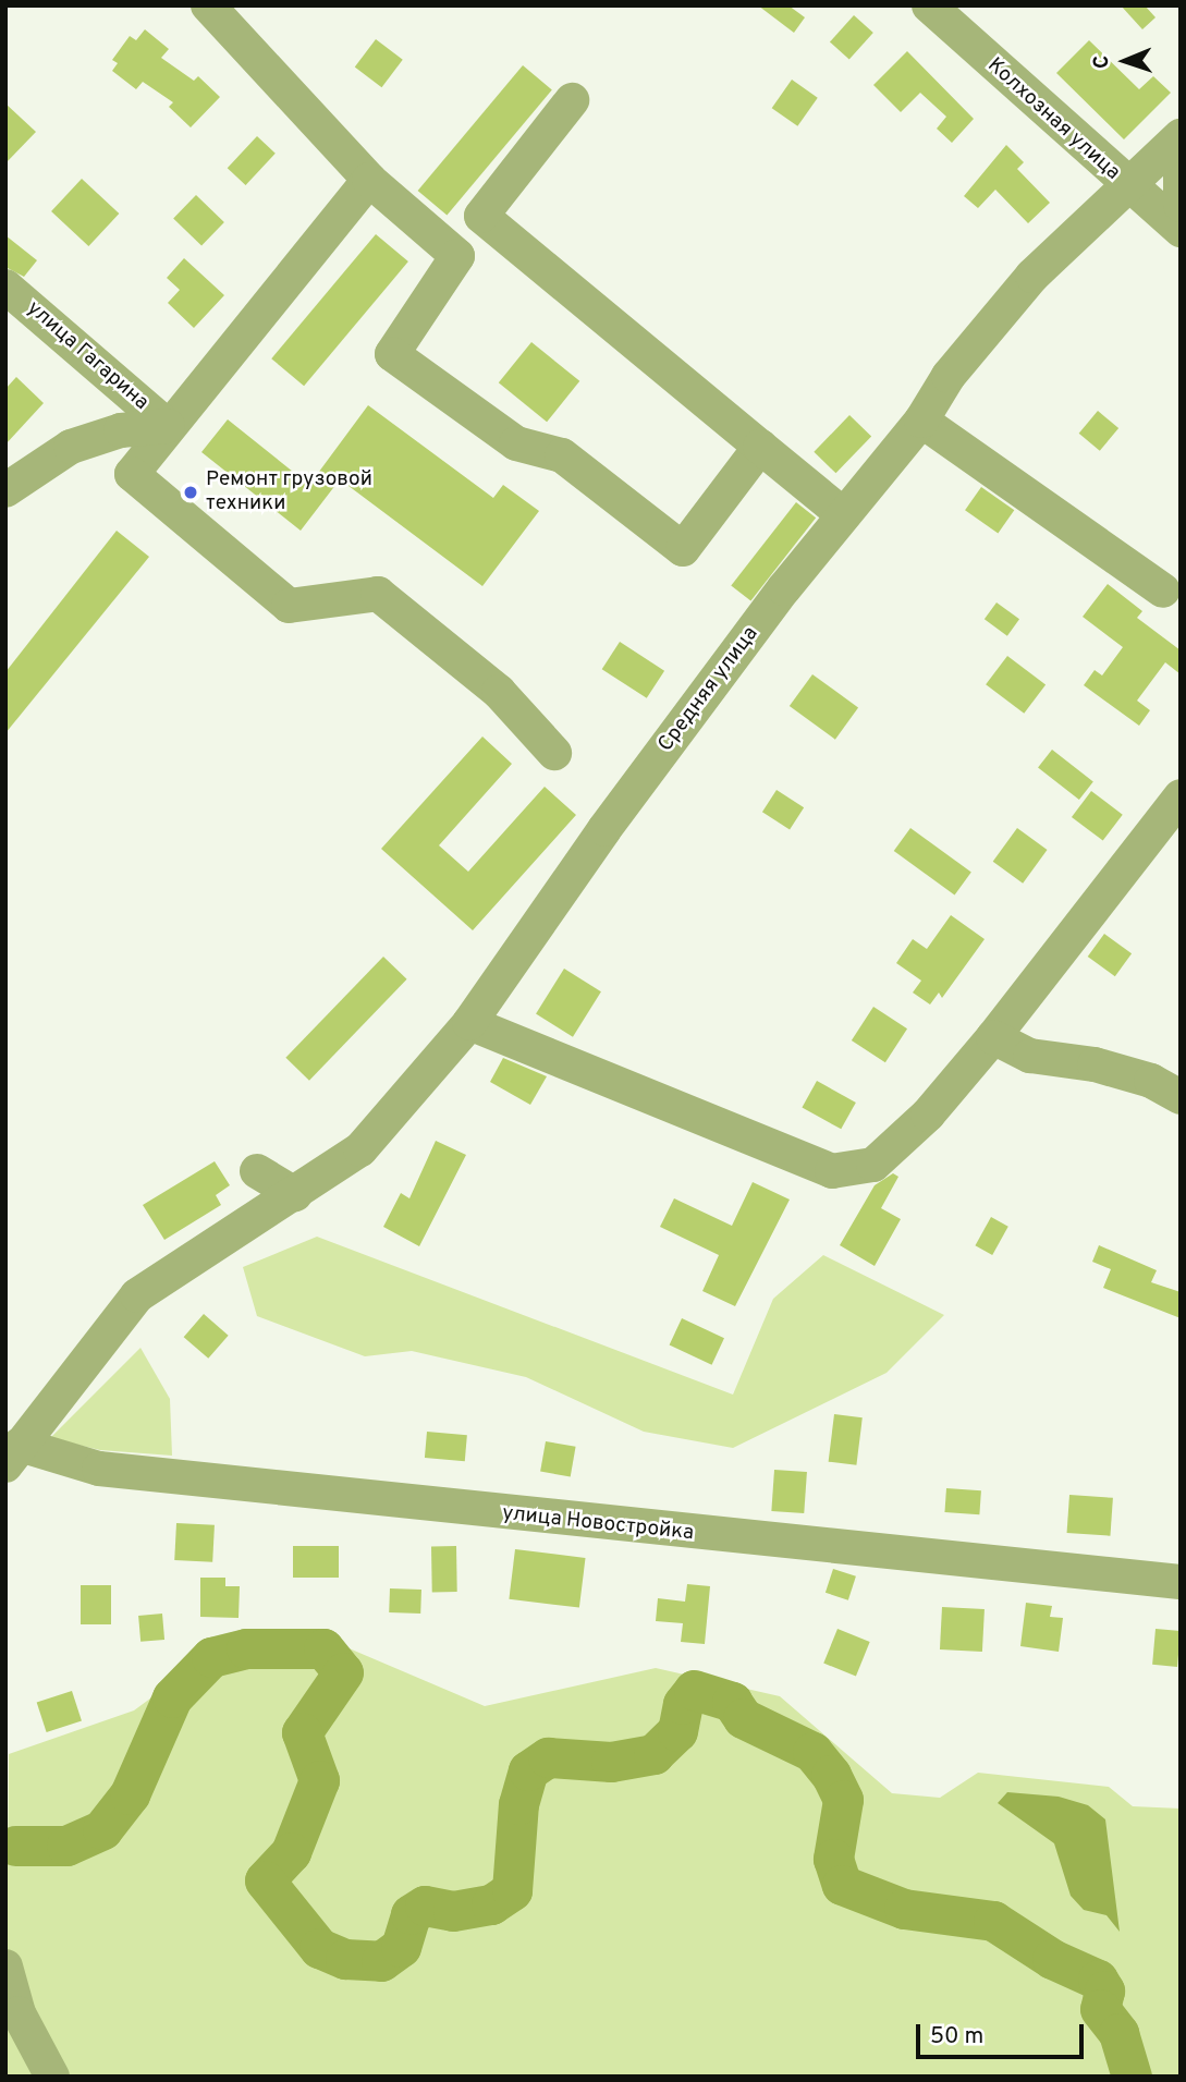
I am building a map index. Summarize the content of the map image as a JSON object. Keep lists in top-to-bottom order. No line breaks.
{"streets":{"street":["Колхозная улица","улица Гагарина","Средняя улица","улица Новостройка"]},"crossings":[["Колхозная улица","Средняя улица"],["Средняя улица","улица Новостройка"]],"places":["Ремонт грузовой техники"],"scale_bar":"50 m","north":"left"}
